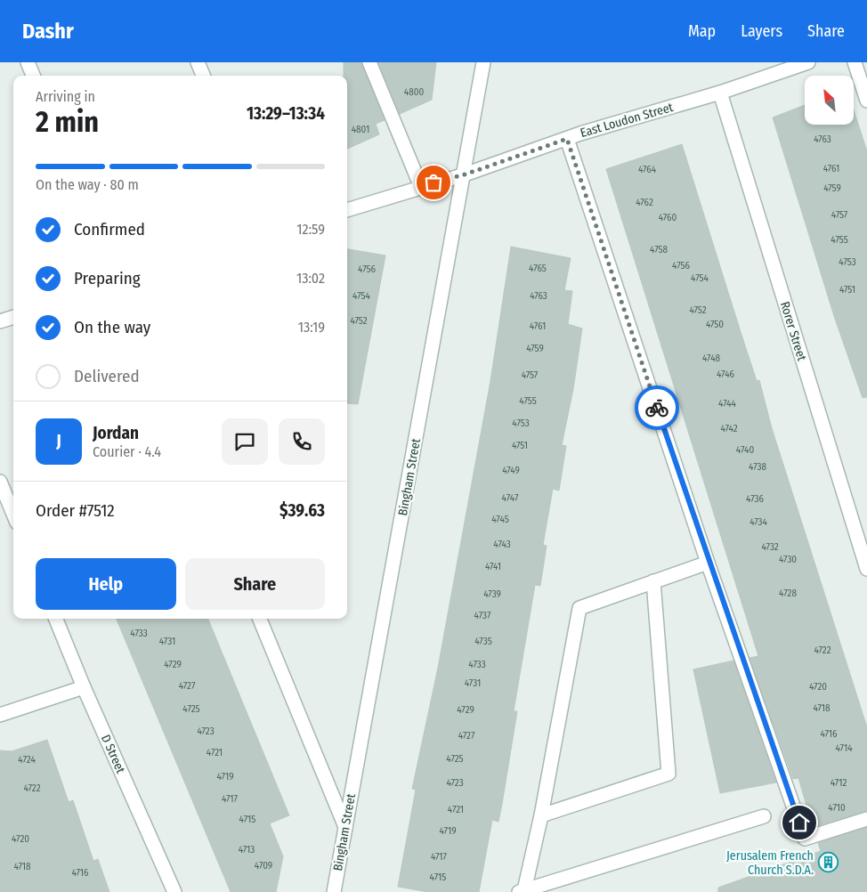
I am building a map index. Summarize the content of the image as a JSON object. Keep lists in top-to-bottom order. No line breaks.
{"streets":{"street":["East Loudon Street","Rorer Street","Bingham Street","D Street"]},"crossings":[["East Loudon Street","Rorer Street"],["East Loudon Street","Bingham Street"]],"places":{"building":["Jerusalem French Church S.D.A."]},"house_numbers":["4800","4801","4763","4761","4764","4759","4762","4757","4760","4755","4758","4753","4756","4765","4756","4754","4751","4754","4763","4752","4752","4750","4761","4759","4748","4746","4757","4755","4744","4753","4742","4751","4740","4738","4749","4747","4736","4745","4734","4743","4732","4730","4741","4728","4739","4737","4733","4731","4735","4722","4729","4733","4731","4727","4720","4718","4725","4729","4723","4716","4727","4714","4721","4725","4724","4719","4723","4712","4722","4717","4710","4721","4715","4719","4720","4713","4717","4709","4718","4716","4715"],"north":"top left","page":{"header":"Dashr","nav":["Map","Layers","Share"],"heading":["2 min","Arriving in","13:29–13:34"],"panel":["Jordan","Courier · 4.4","Order #7512","$39.63"],"bar":"On the way · 80 m","list":[["Confirmed","12:59"],["Preparing","13:02"],["On the way","13:19"],"Delivered"],"round":"J","buttons":["Help","Share"]}}
